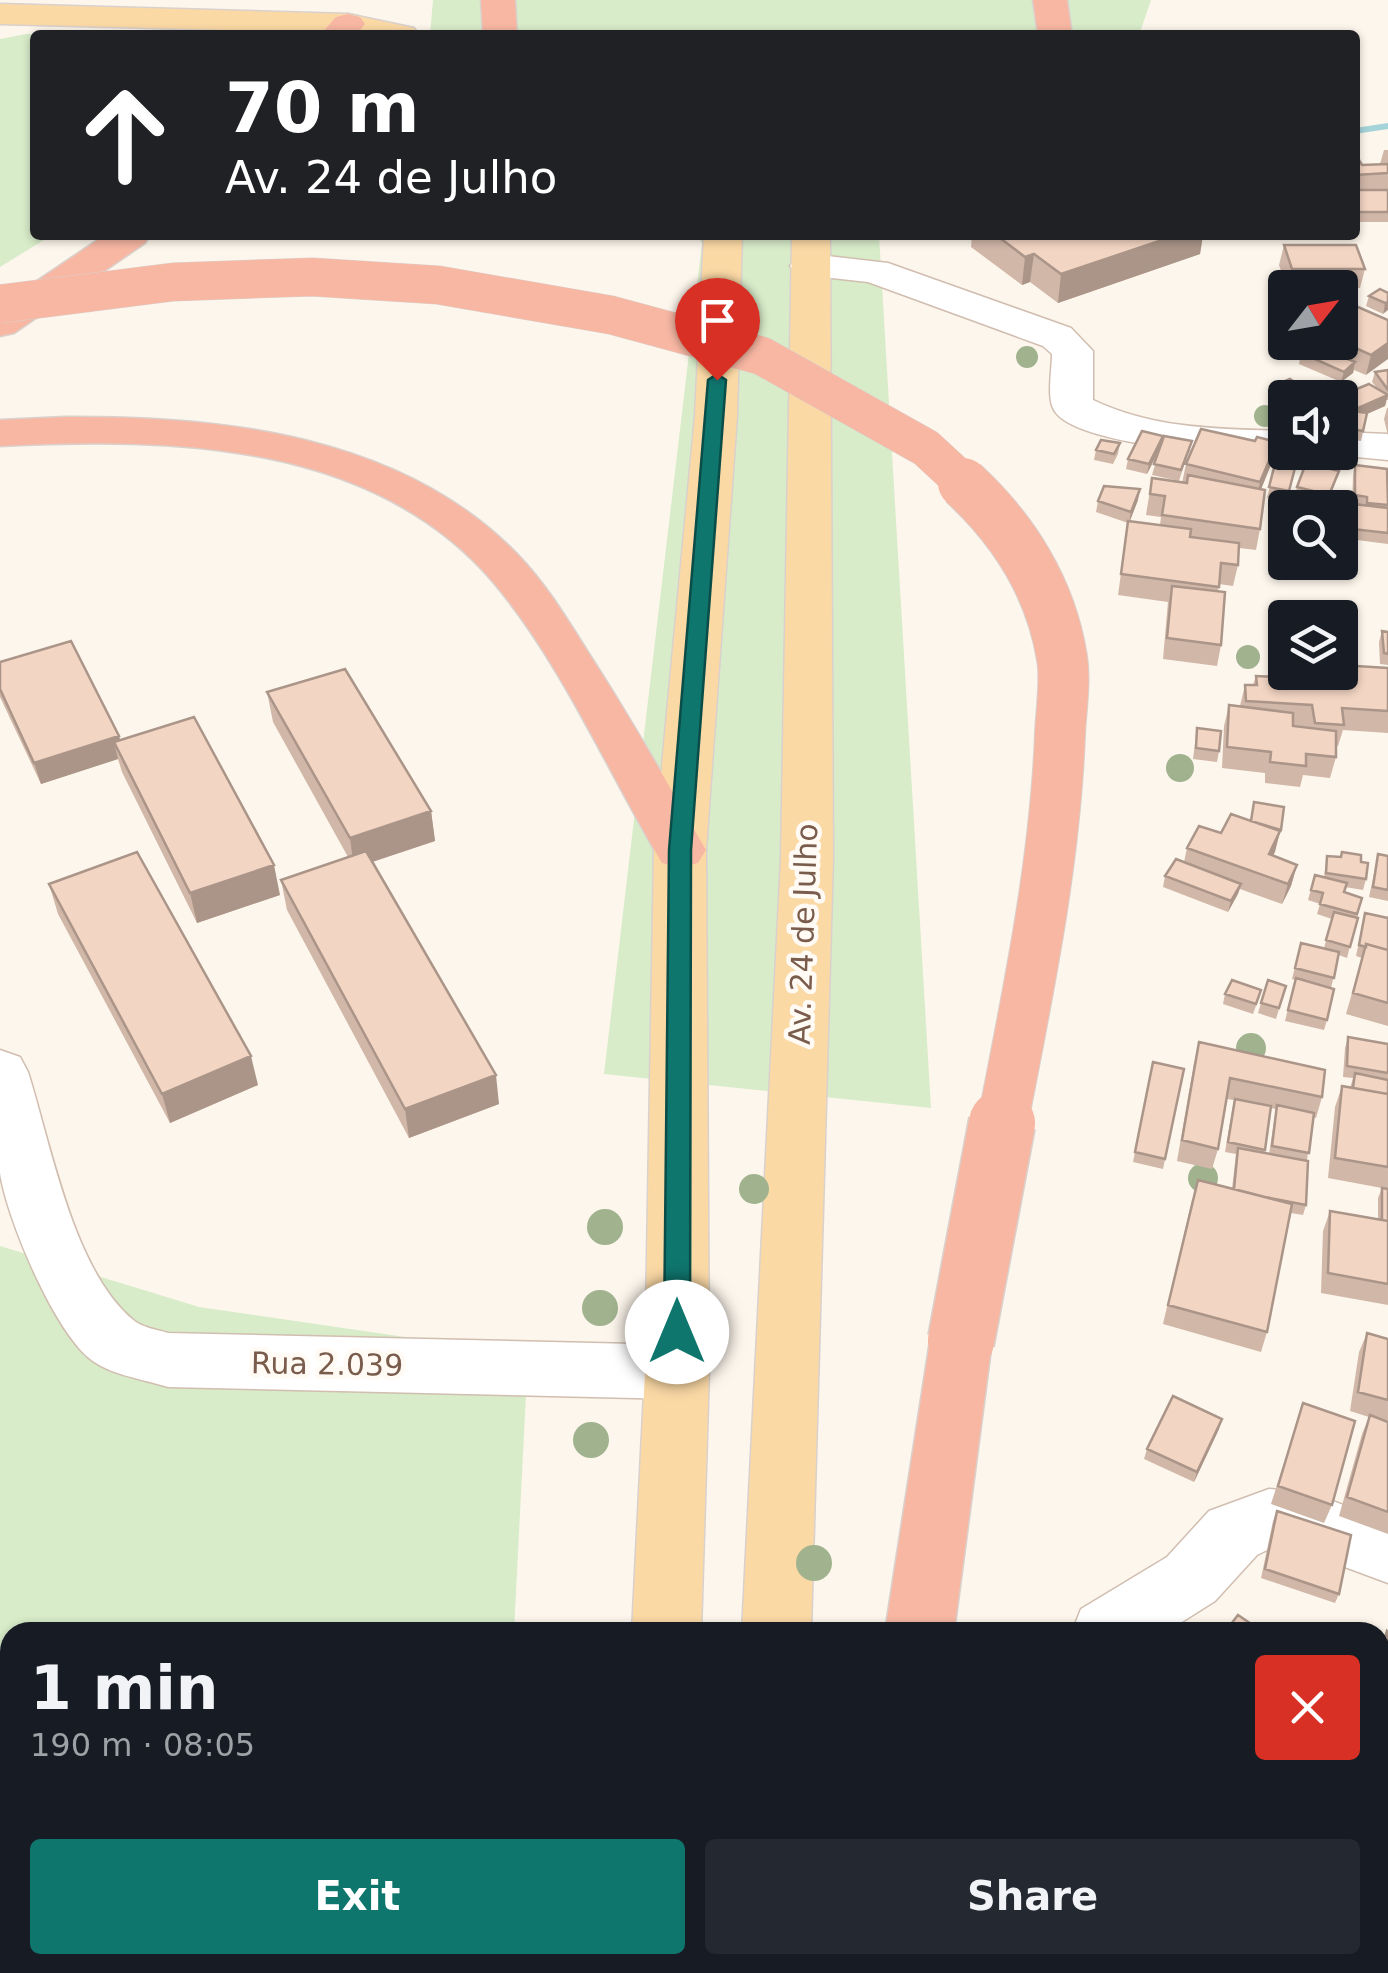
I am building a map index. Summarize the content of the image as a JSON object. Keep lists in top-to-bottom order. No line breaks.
{"streets":{"main road":["Av. 24 de Julho"],"street":["Rua 2.039"]},"north":"top right","page":{"turn":["70 m","Av. 24 de Julho"],"heading":["1 min","190 m · 08:05"],"buttons":["Exit","Share"]}}
